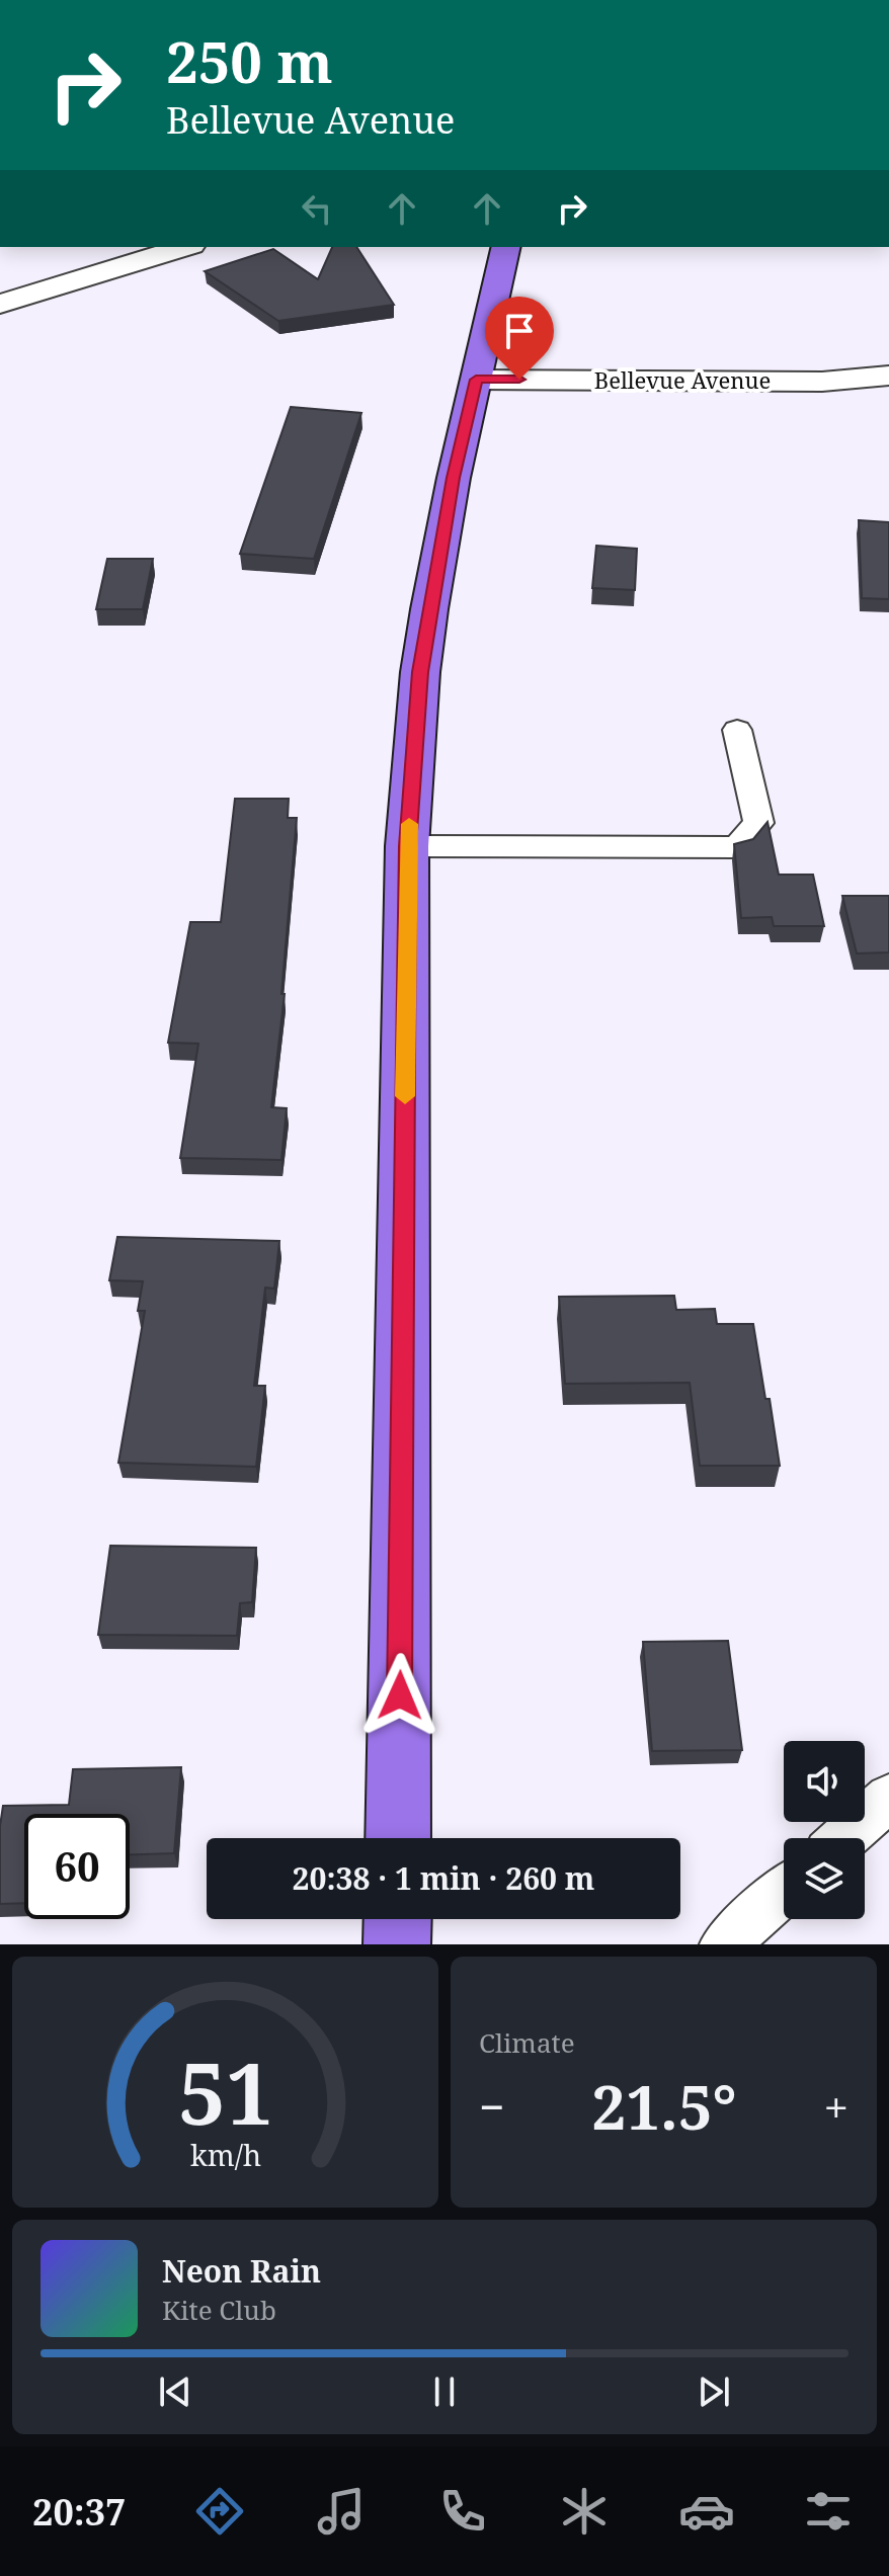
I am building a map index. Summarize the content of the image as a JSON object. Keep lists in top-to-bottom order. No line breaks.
{"streets":{"street":["Bellevue Avenue"]},"page":{"turn":["250 m","Bellevue Avenue"],"limit":"60","trip":"20:38 · 1 min · 260 m","tile":"Climate","heat":["−","21.5°","+"],"song":["Neon Rain","Kite Club"],"tabs":"20:37","gauge":["51","km/h"]}}
